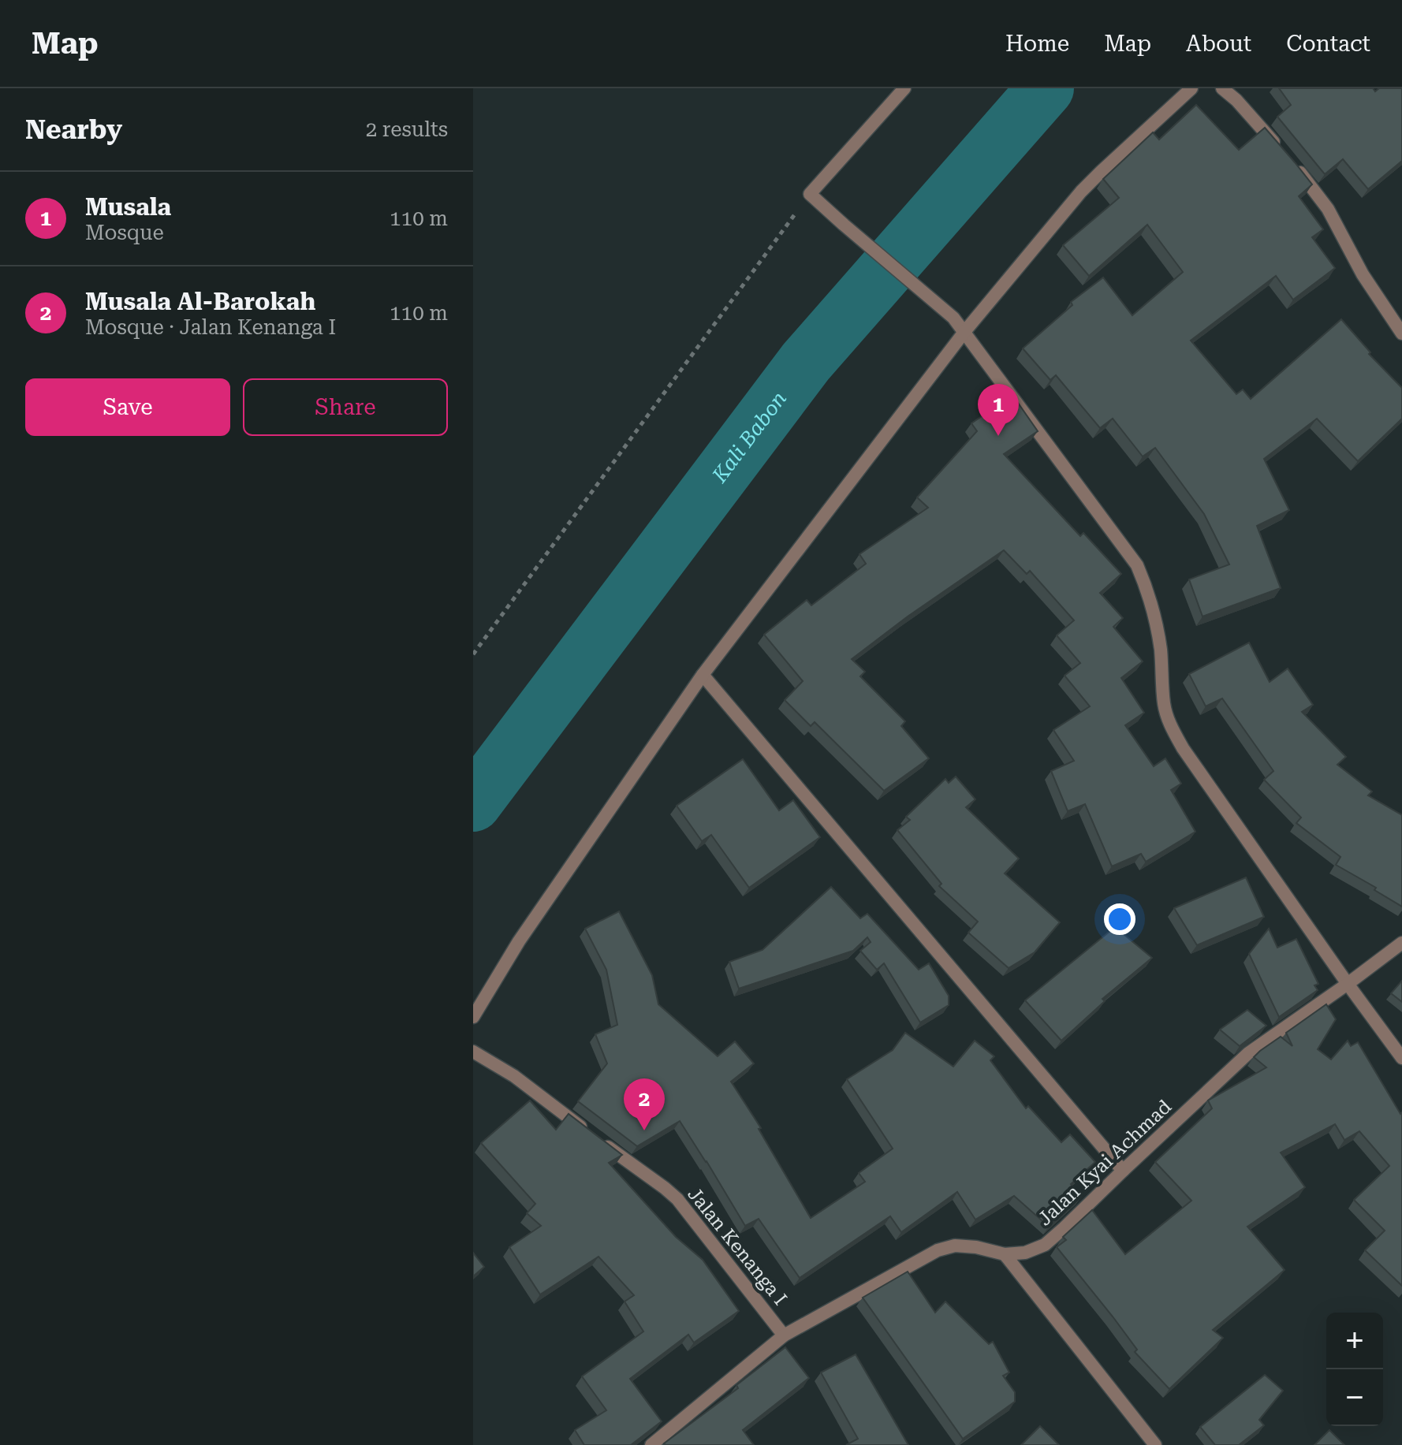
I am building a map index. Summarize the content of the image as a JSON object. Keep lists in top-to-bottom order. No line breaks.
{"streets":{"street":["Jalan Kyai Achmad","Jalan Kenanga I"]},"crossings":[["Jalan Kyai Achmad","Jalan Kenanga I"]],"water":["Kali Babon"],"page":{"header":"Map","nav":["Home","Map","About","Contact"],"heading":["Nearby","2 results"],"list":[{"mark":"1","name":"Musala","note":"Mosque","value":"110 m"},{"mark":"2","name":"Musala Al-Barokah","note":"Mosque · Jalan Kenanga I","value":"110 m"}],"buttons":["Save","Share"],"pins":["1","2"],"map_buttons":["+","−"]}}
